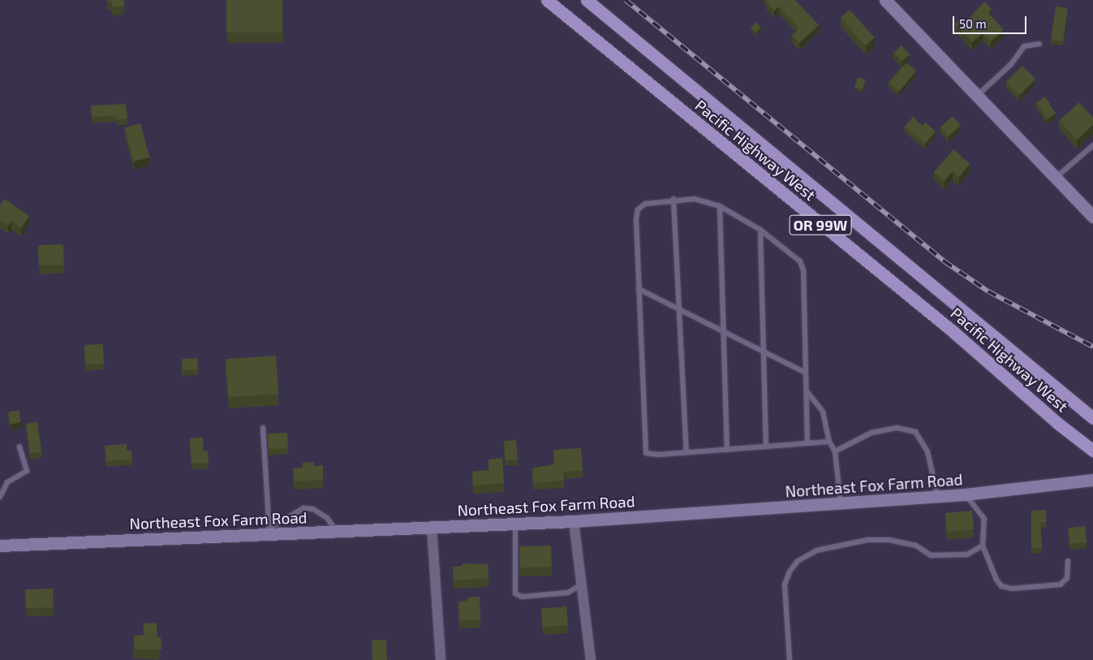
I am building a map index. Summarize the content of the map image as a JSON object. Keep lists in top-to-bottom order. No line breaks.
{"streets":{"main road":["Pacific Highway West","OR 99W"],"street":["Northeast Fox Farm Road"]},"scale_bar":"50 m"}
